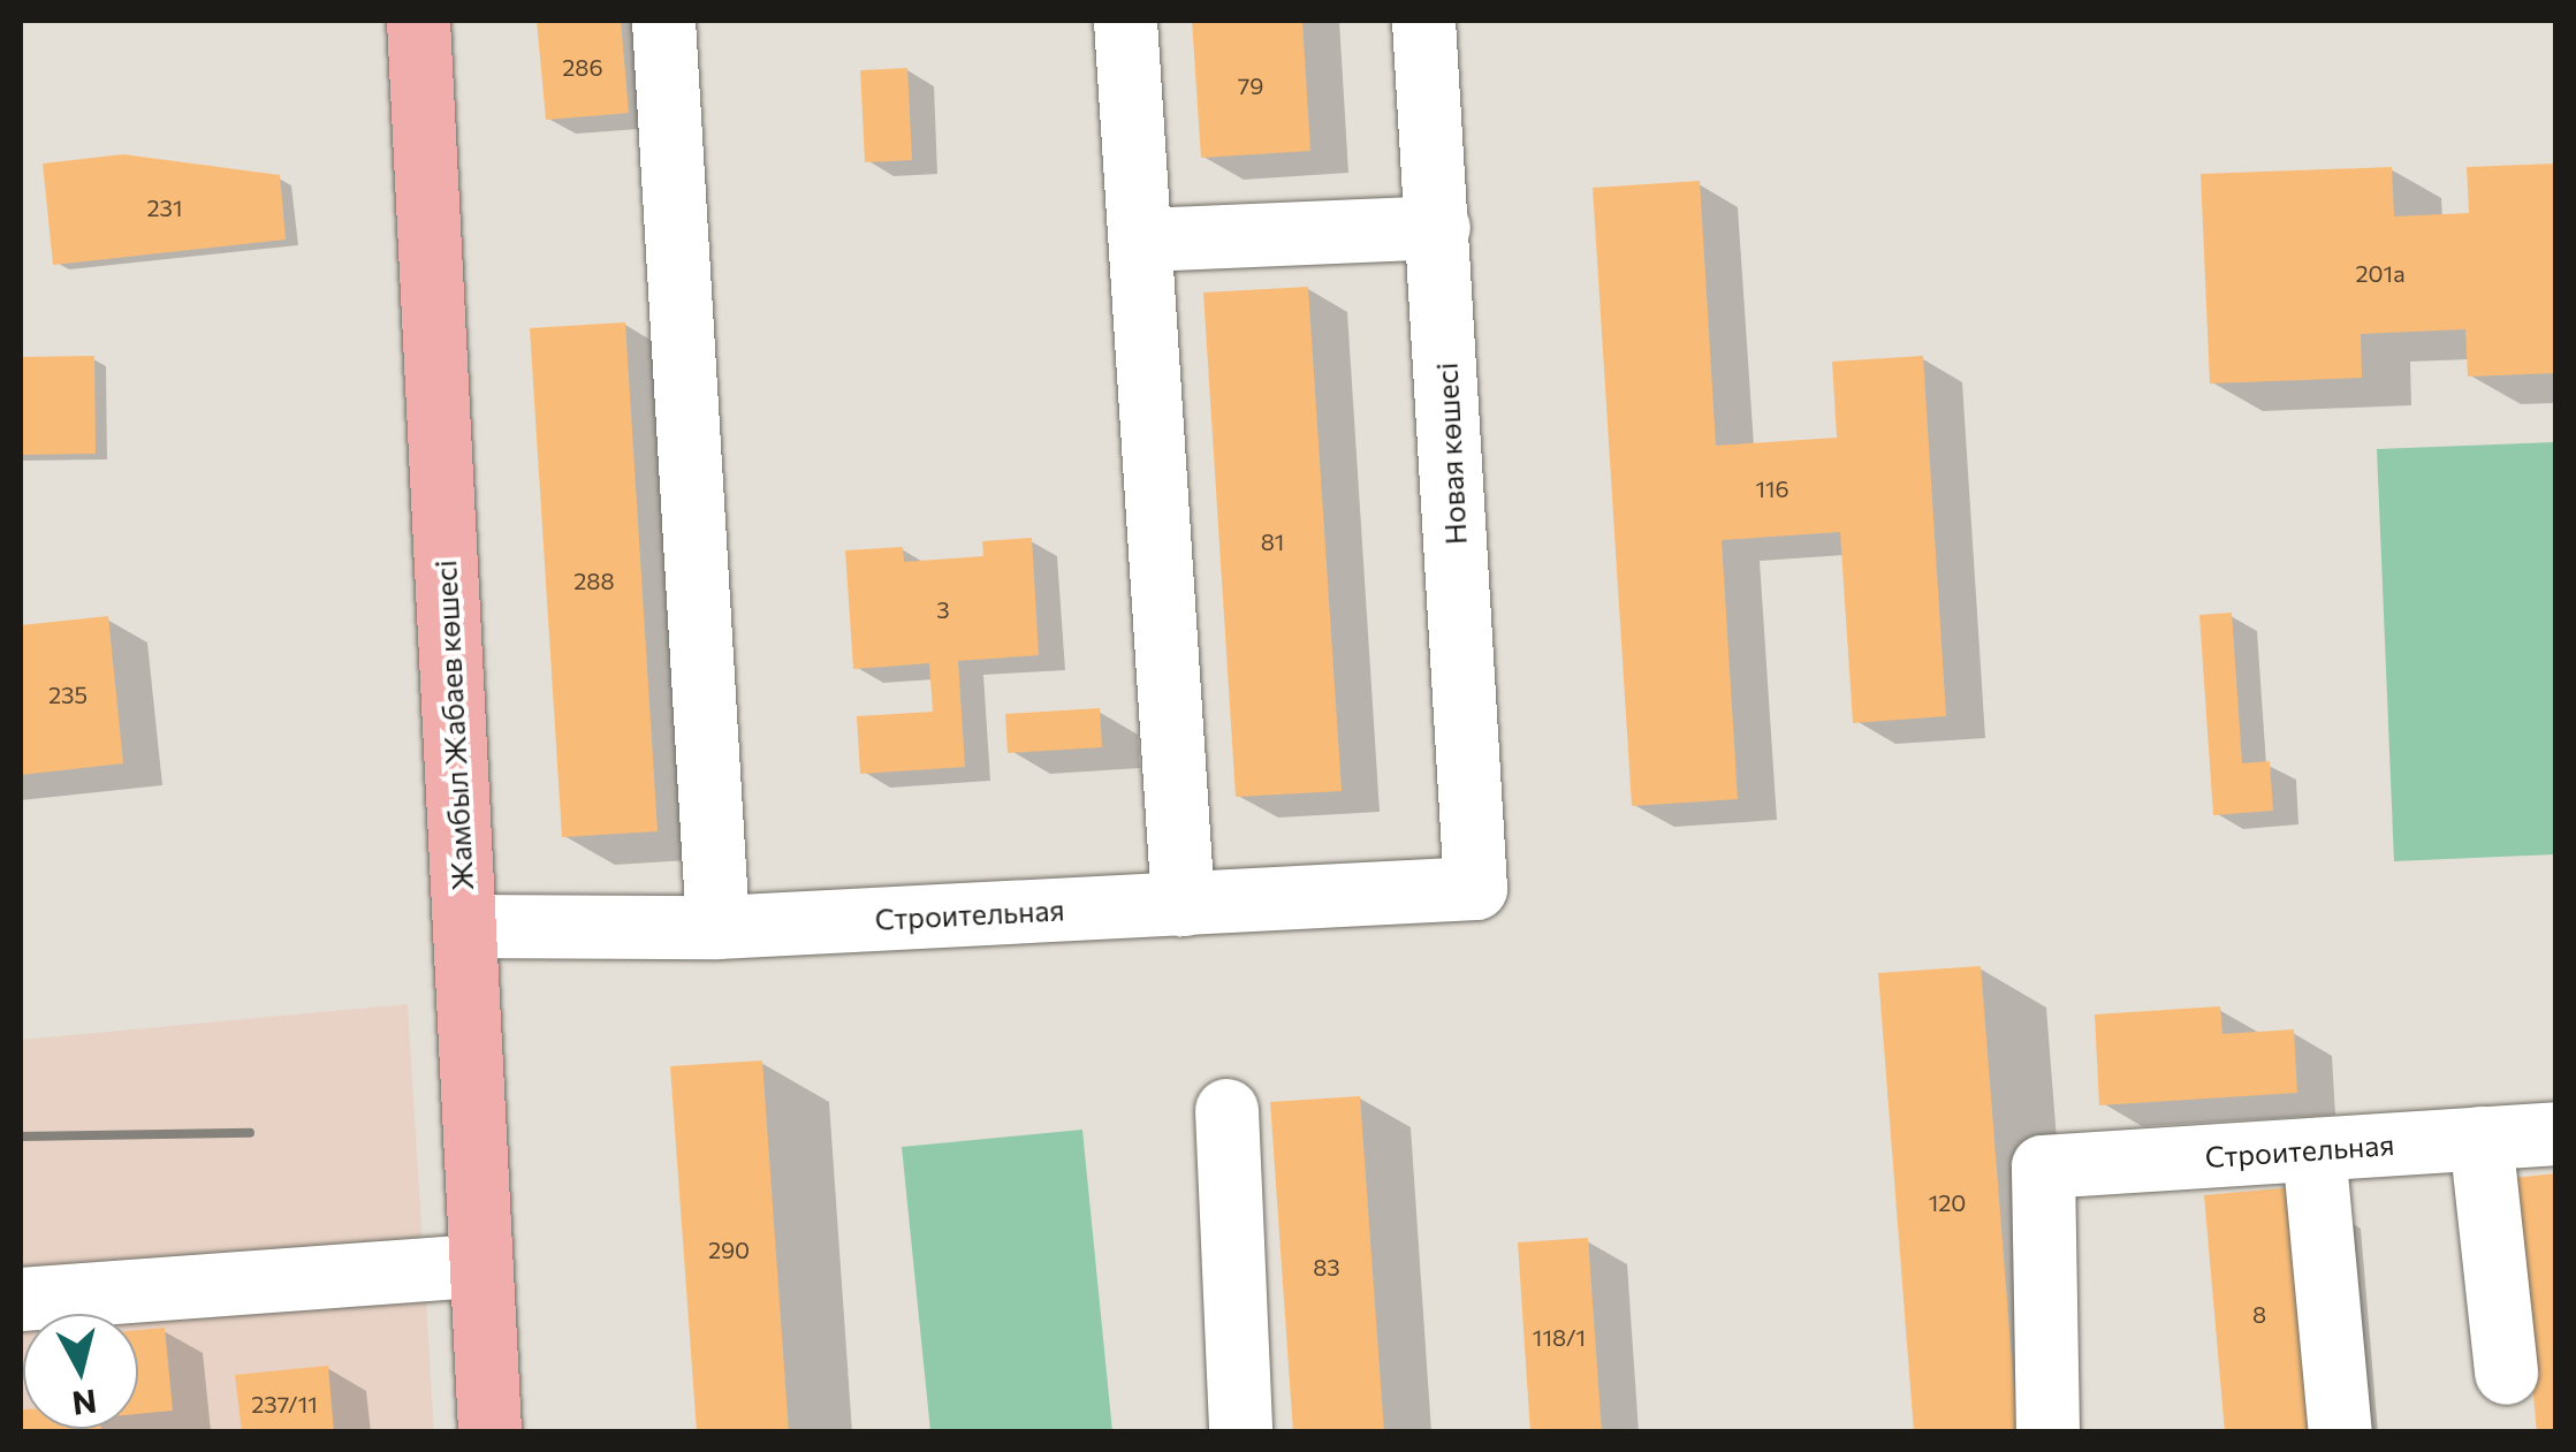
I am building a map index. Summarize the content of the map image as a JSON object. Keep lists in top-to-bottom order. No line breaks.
{"streets":{"main road":["Жамбыл Жабаев көшесі"],"street":["Новая көшесі","Строительная"]},"crossings":[["Новая көшесі","Строительная"],["Жамбыл Жабаев көшесі","Строительная"]],"house_numbers":["286","79","231","201а","116","81","288","3","235","120","290","83","8","118/1","237/11"],"north":"bottom"}
